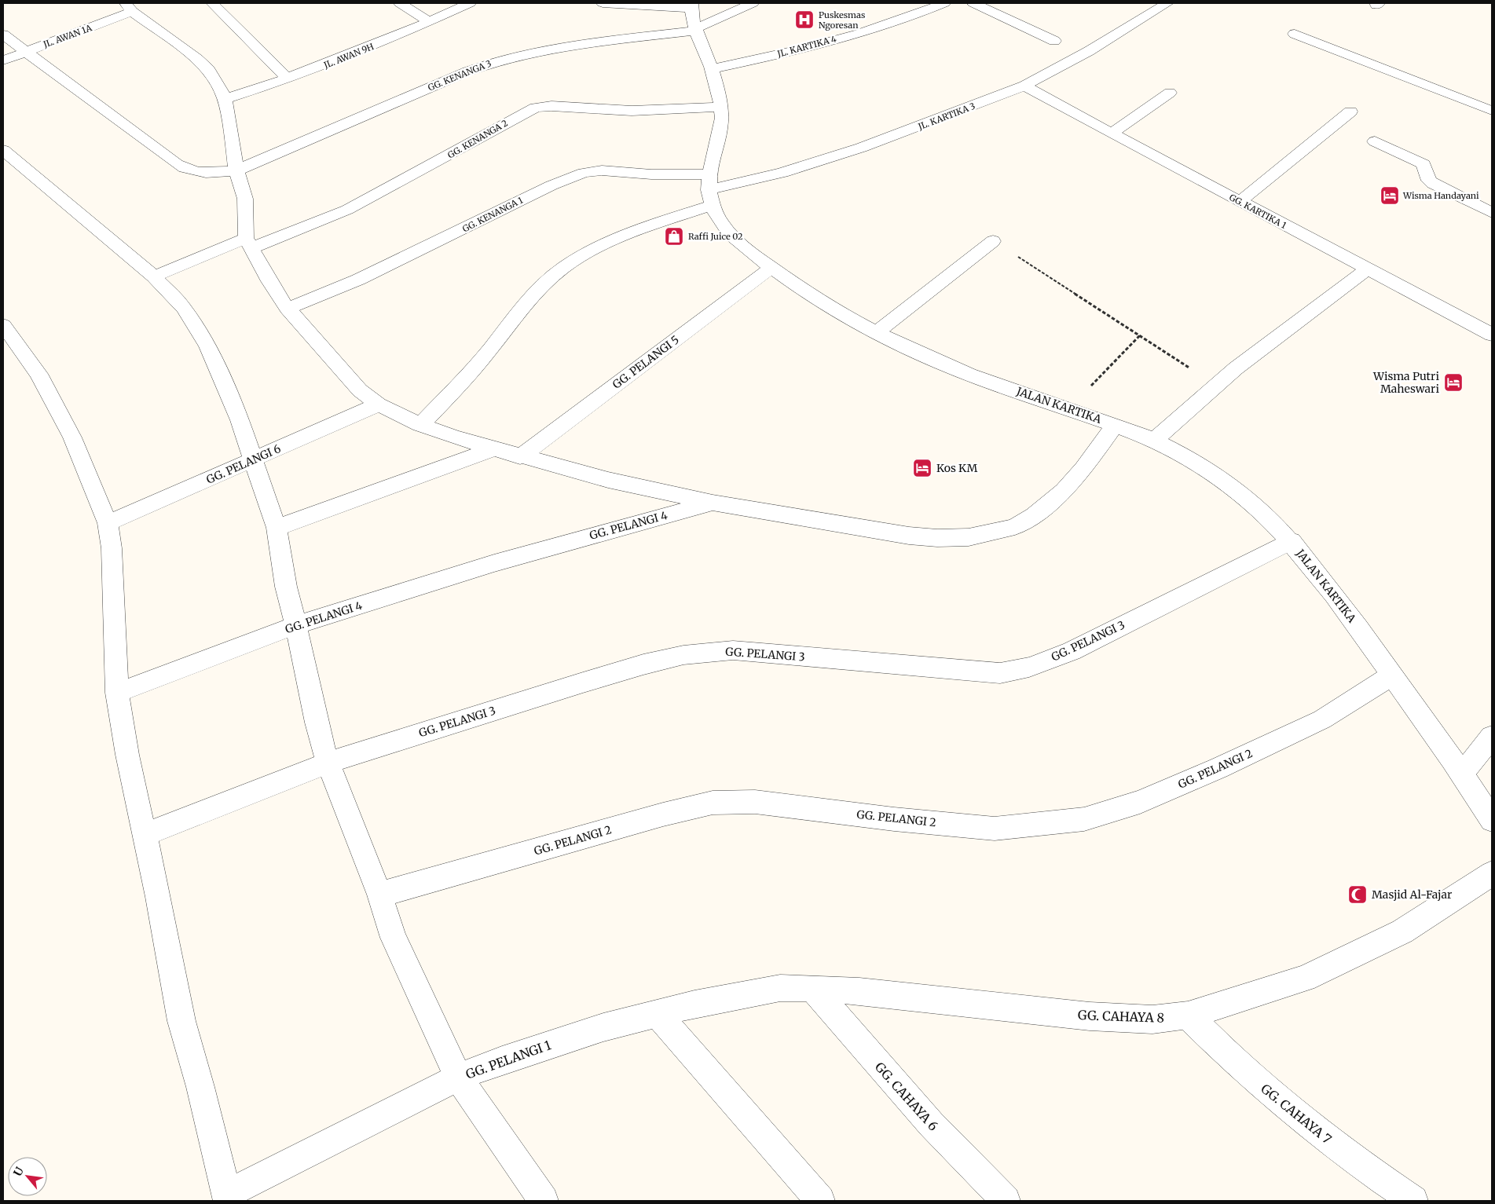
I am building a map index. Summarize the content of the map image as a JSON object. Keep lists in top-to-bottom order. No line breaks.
{"streets":{"street":["JL. AWAN 1A","JL. KARTIKA 4","JL. AWAN 9H","GG. KENANGA 3","JL. KARTIKA 3","GG. KENANGA 2","GG. KARTIKA 1","GG. KENANGA 1","GG. PELANGI 5","JALAN KARTIKA","GG. PELANGI 6","GG. PELANGI 4","GG. PELANGI 3","GG. PELANGI 2","GG. CAHAYA 8","GG. PELANGI 1","GG. CAHAYA 6","GG. CAHAYA 7"]},"crossings":[["JL. AWAN 1A","GG. KENANGA 3"],["JL. KARTIKA 3","GG. KARTIKA 1"],["JL. KARTIKA 3","GG. KENANGA 1"],["JL. KARTIKA 3","JALAN KARTIKA"],["GG. KENANGA 1","JALAN KARTIKA"],["GG. PELANGI 5","JALAN KARTIKA"],["JALAN KARTIKA","GG. PELANGI 4"],["JALAN KARTIKA","GG. PELANGI 3"],["JALAN KARTIKA","GG. PELANGI 2"],["GG. CAHAYA 8","GG. PELANGI 1"],["GG. CAHAYA 8","GG. CAHAYA 6"],["GG. CAHAYA 8","GG. CAHAYA 7"],["GG. PELANGI 1","GG. CAHAYA 6"]],"places":{"hospital":["Puskesmas Ngoresan"],"hotel":["Wisma Handayani","Wisma Putri Maheswari","Kos KM"],"shop":["Raffi Juice 02"],"mosque":["Masjid Al-Fajar"]},"north":"top left"}
